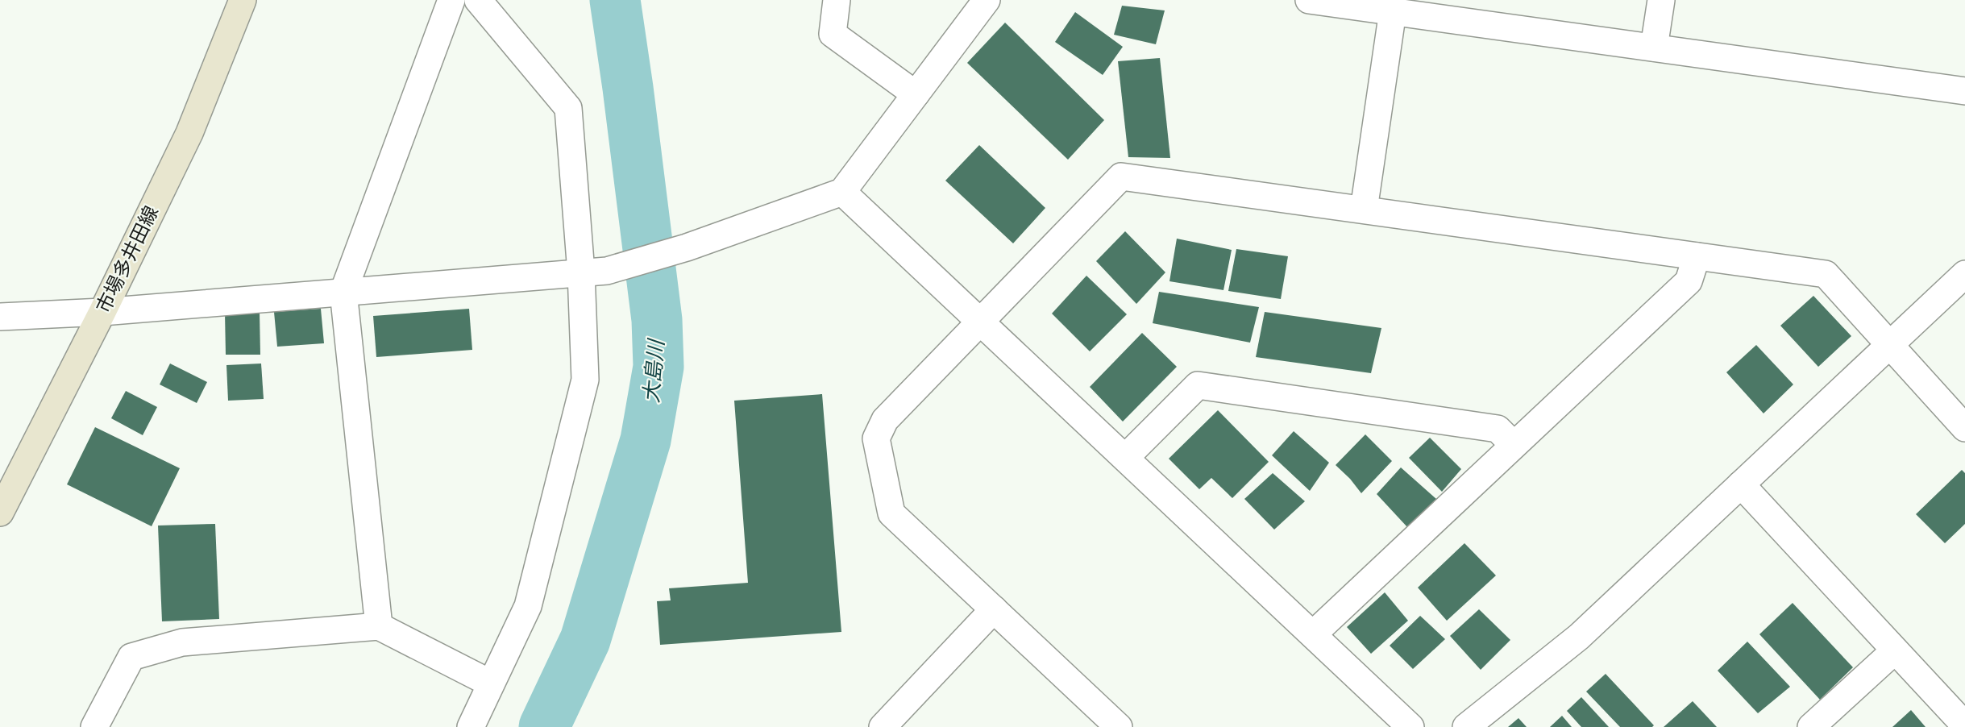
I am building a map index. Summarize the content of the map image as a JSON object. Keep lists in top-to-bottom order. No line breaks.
{"streets":{"main road":["市場多井田線"]},"water":["大島川"]}
